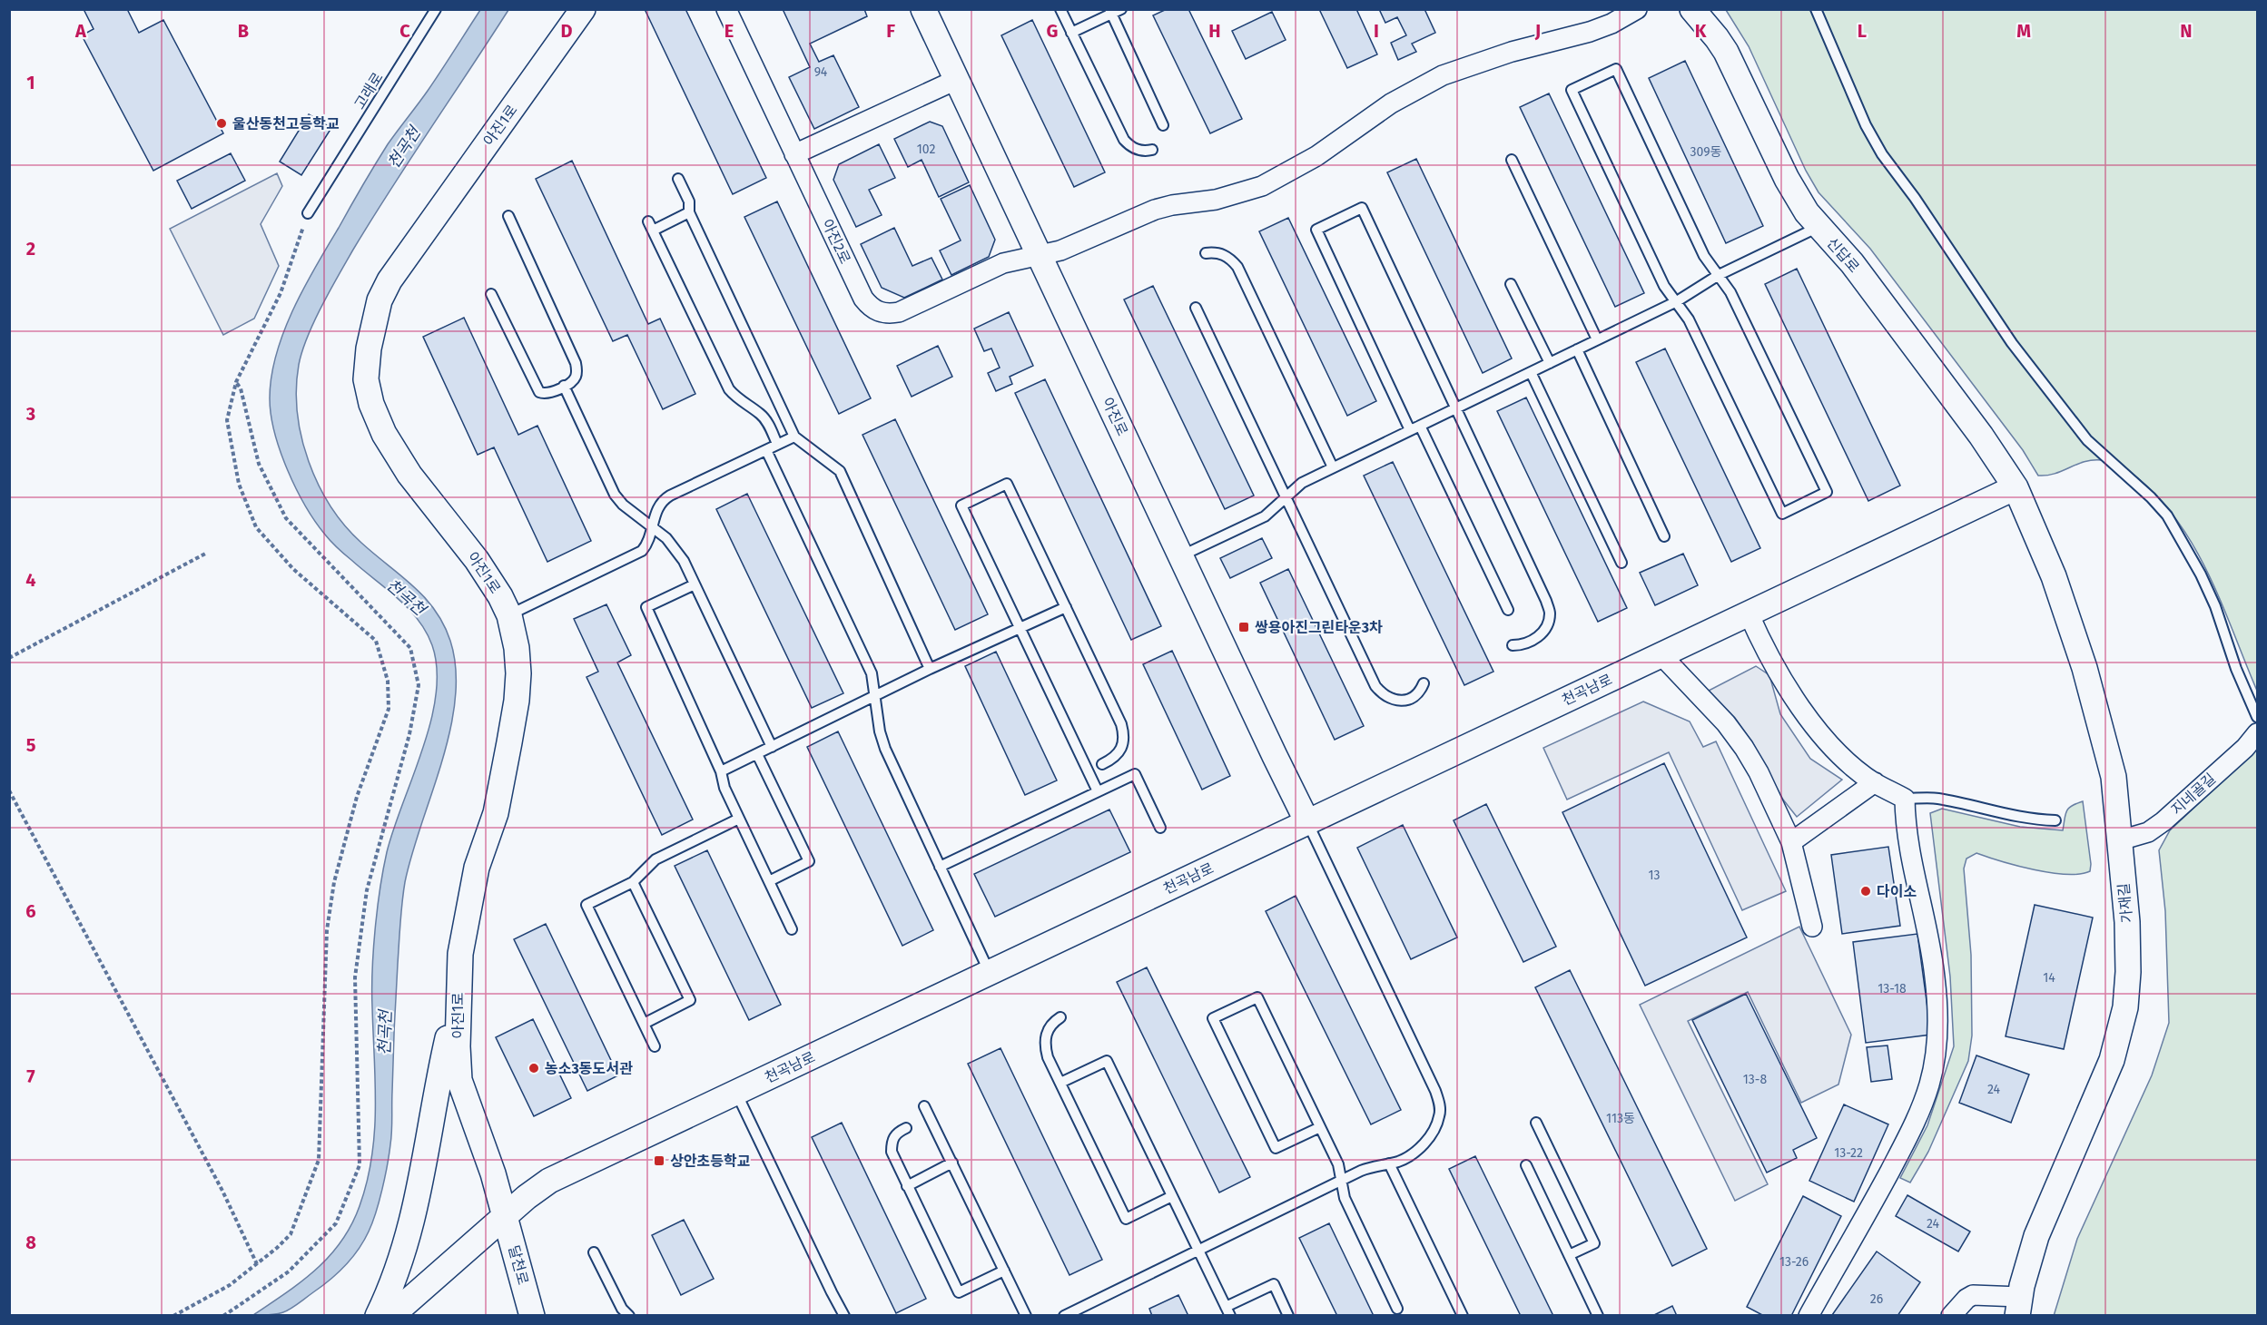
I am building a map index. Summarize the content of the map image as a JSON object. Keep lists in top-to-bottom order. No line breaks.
{"streets":{"street":["아진1로","아진2로","신답로","아진로","천곡남로","지네골길","가재길","달천로"],"lane":["고래로"]},"crossings":[["아진1로","천곡남로"],["아진1로","달천로"],["아진2로","아진로"],["신답로","천곡남로"],["신답로","가재길"],["아진로","천곡남로"],["천곡남로","가재길"],["천곡남로","달천로"],["지네골길","가재길"]],"water":["천곡천"],"places":{"other":["울산동천고등학교","다이소","농소3동도서관"],"transit":["쌍용아진그린타운3차","상안초등학교"]},"house_numbers":["94","102","309동","13","14","13-18","13-8","24","113동","13-22","24","13-26","26"],"grid":{"columns":["A","B","C","D","E","F","G","H","I","J","K","L","M","N"],"rows":["1","2","3","4","5","6","7","8"]}}
